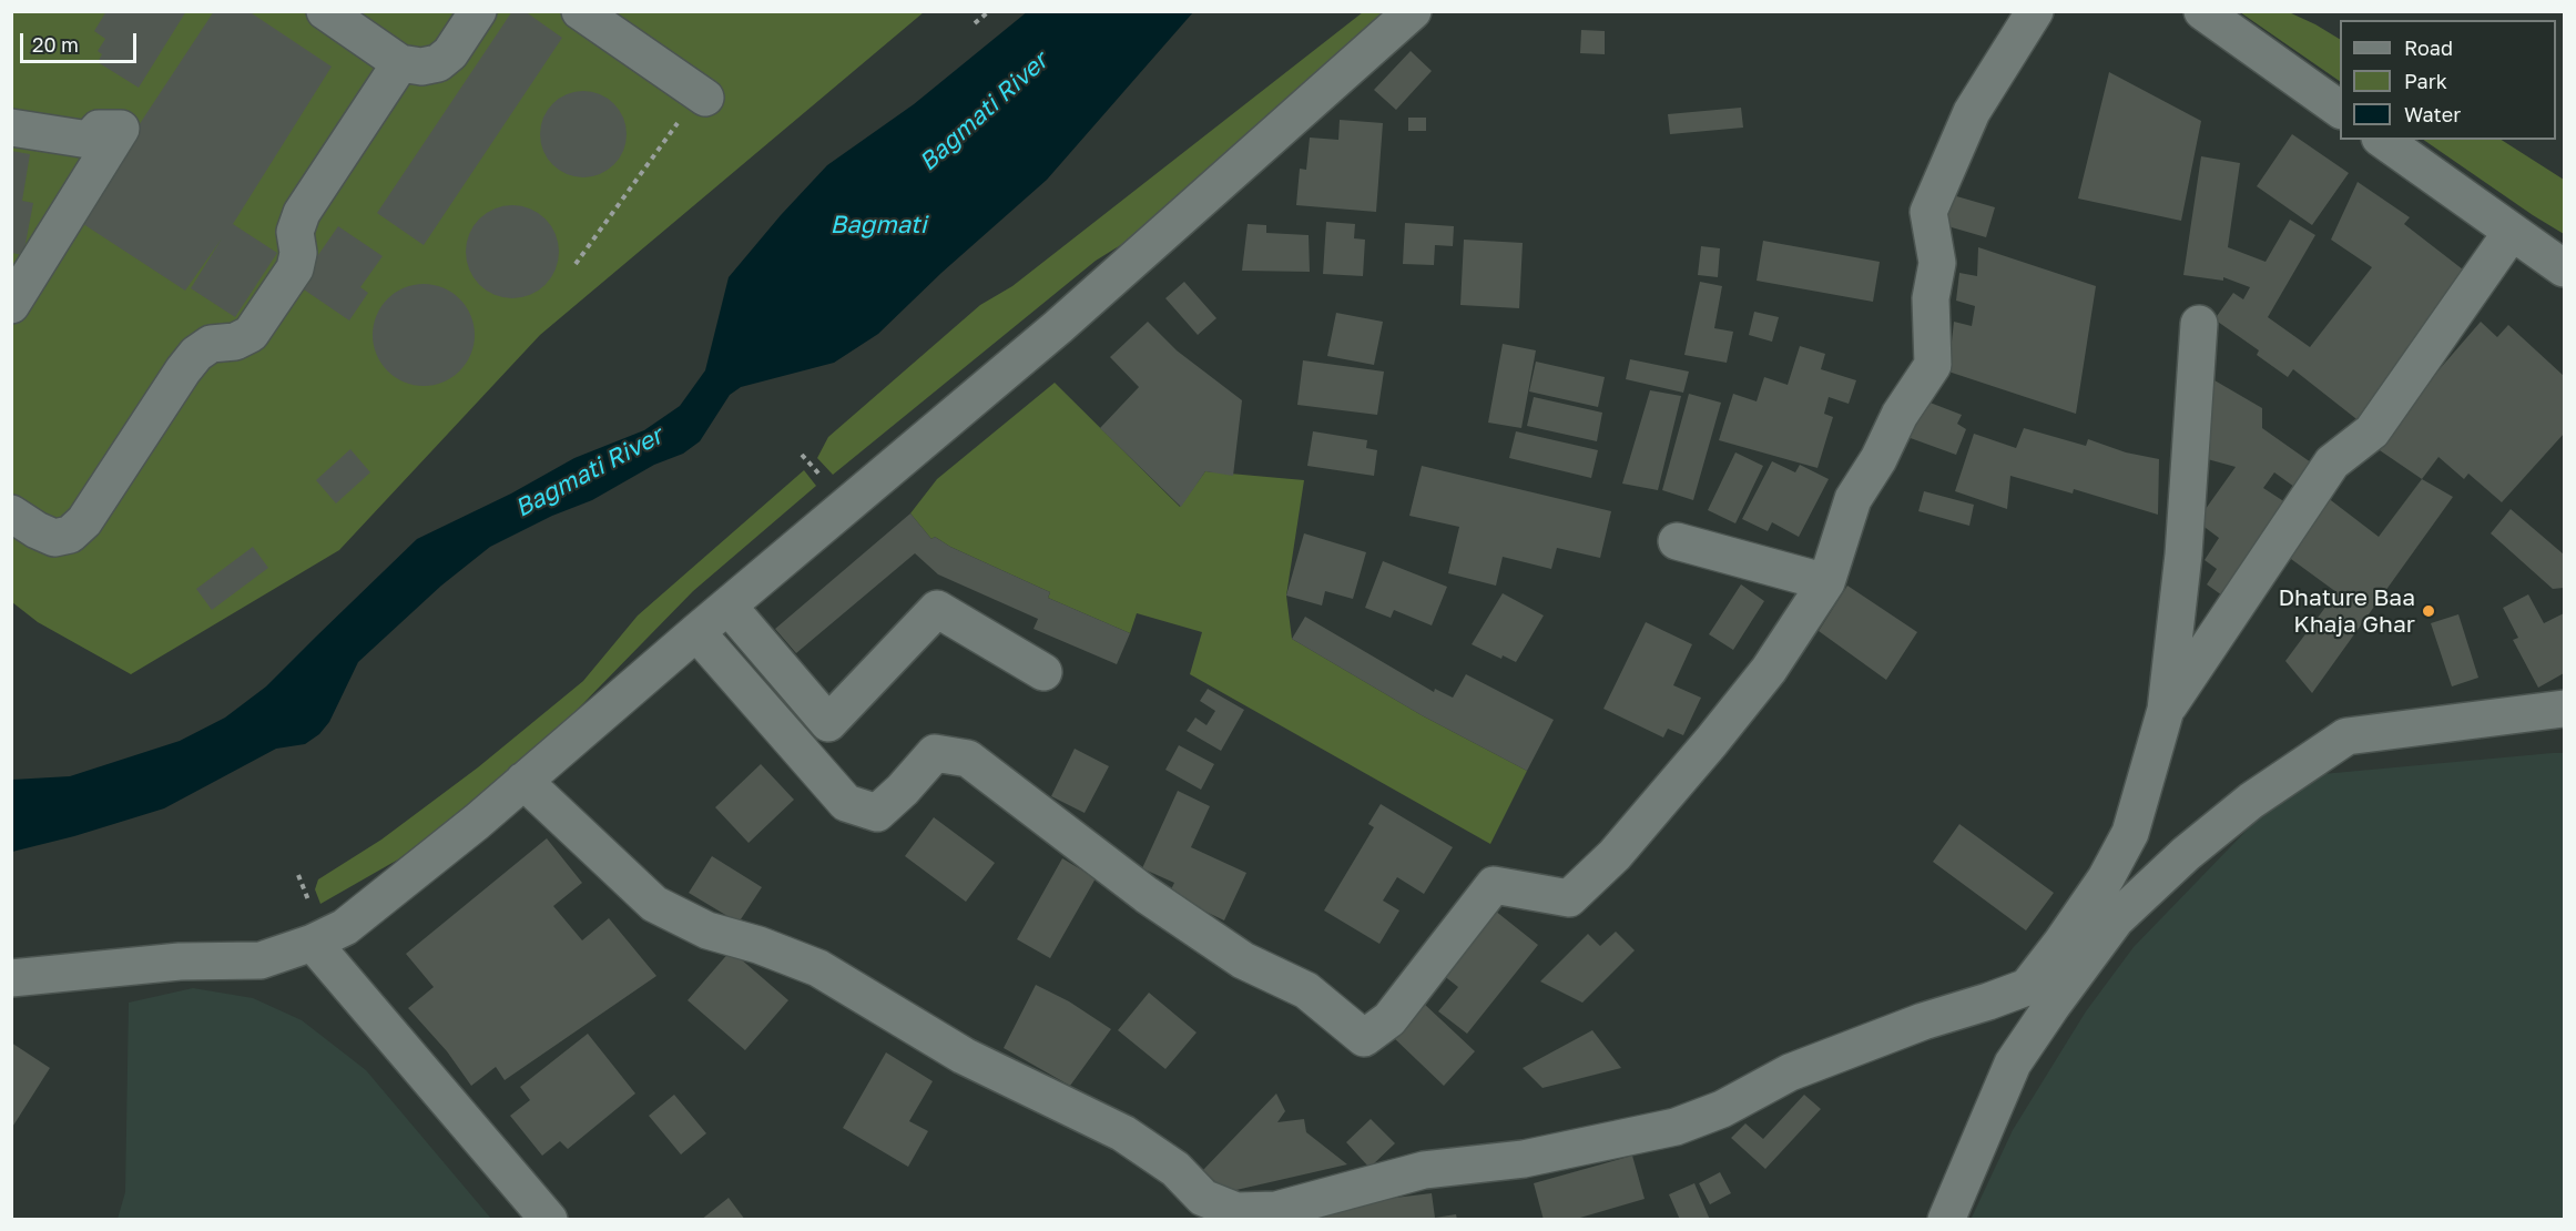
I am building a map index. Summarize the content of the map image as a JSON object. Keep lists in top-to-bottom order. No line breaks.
{"water":["Bagmati River","Bagmati"],"places":["Dhature Baa Khaja Ghar"],"legend":["Road","Park","Water"],"scale_bar":"20 m"}
